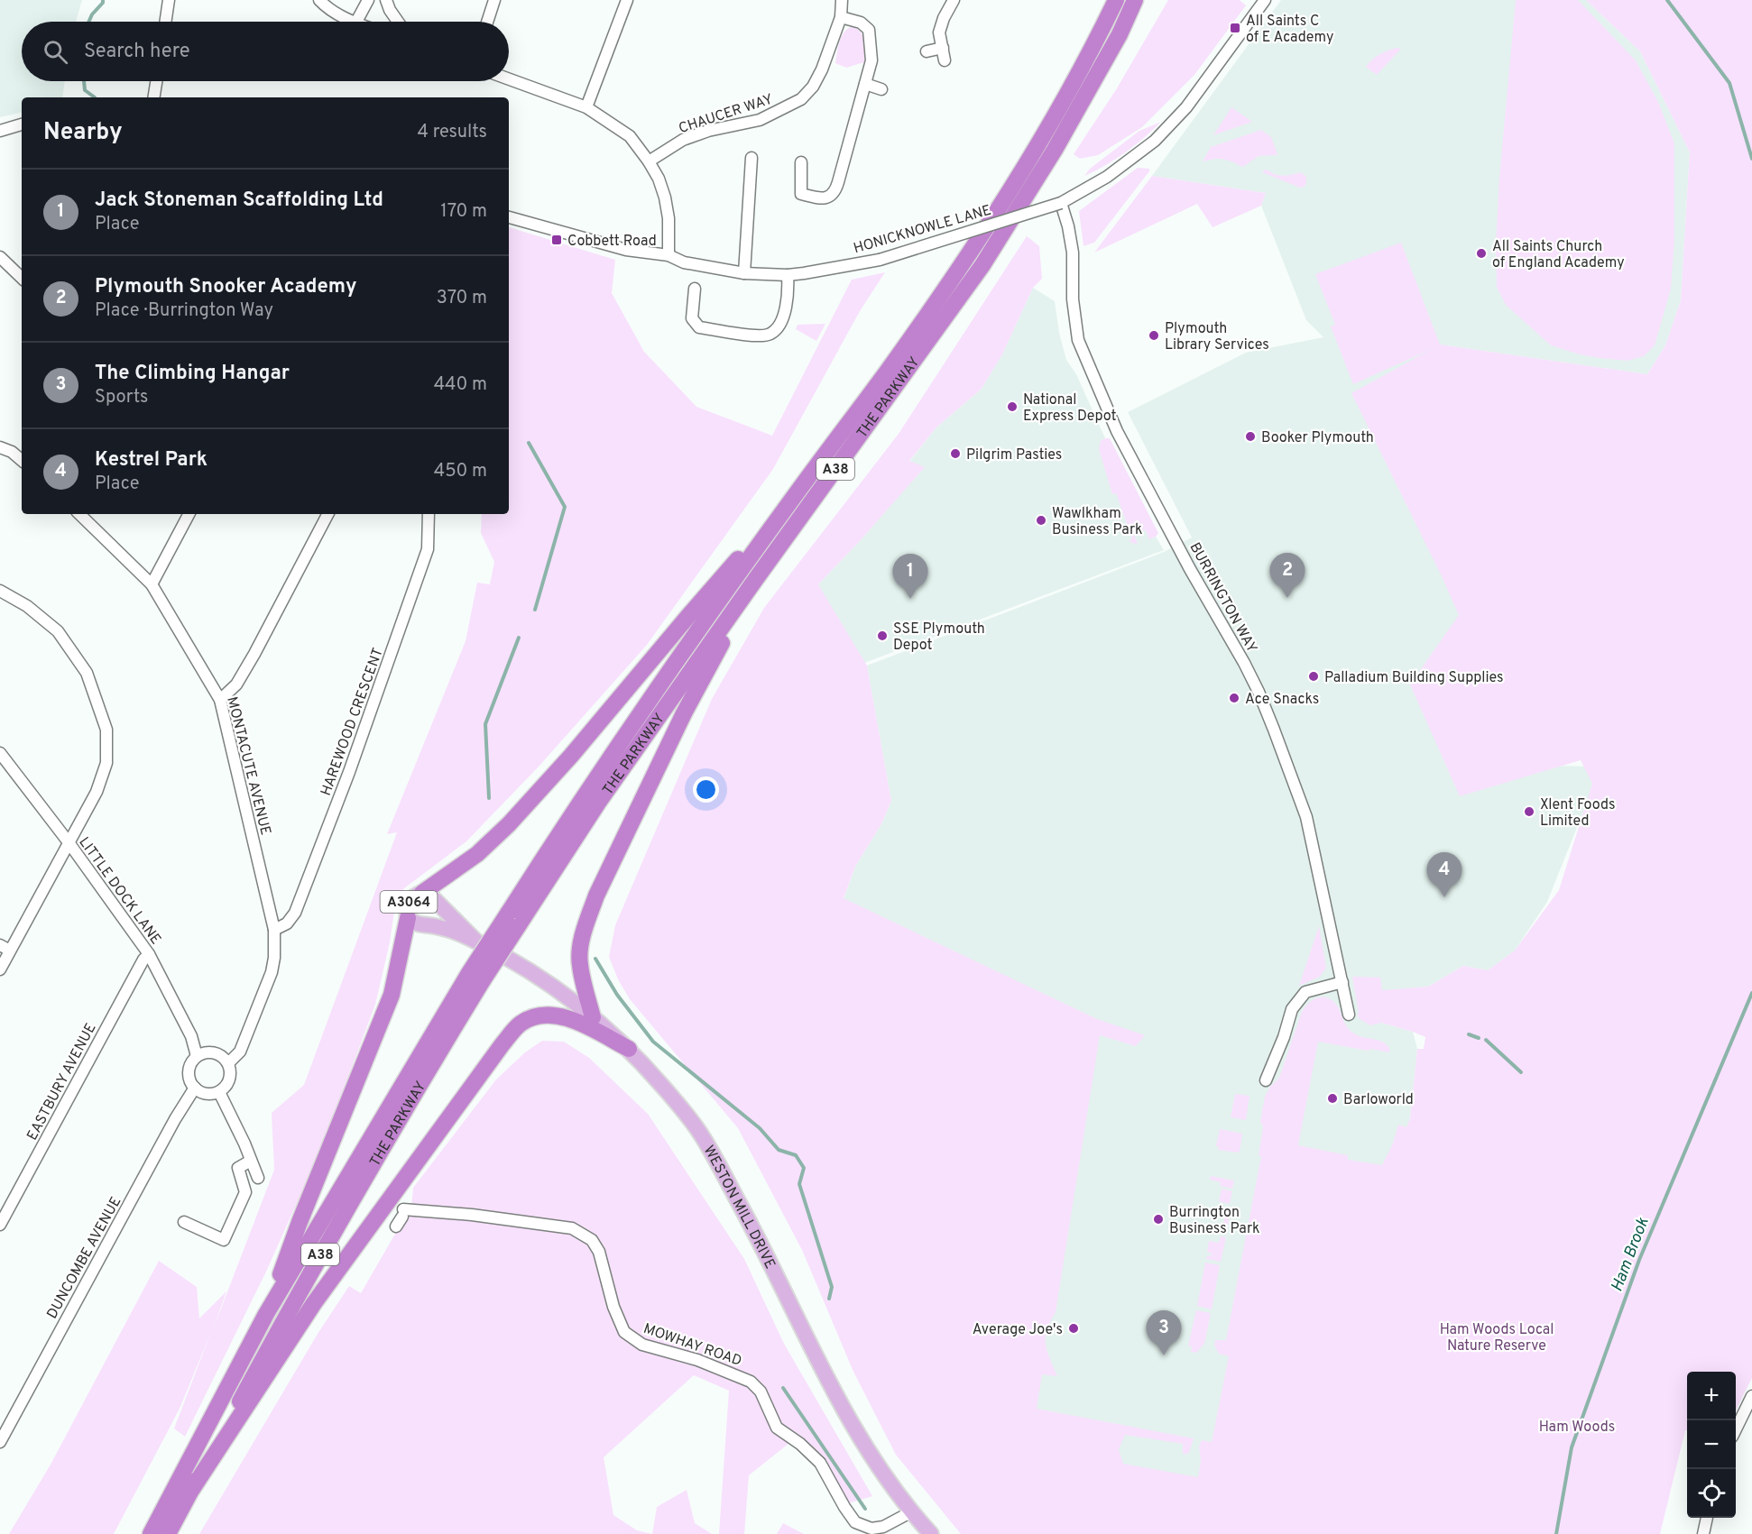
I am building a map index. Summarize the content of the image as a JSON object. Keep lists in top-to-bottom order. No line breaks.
{"streets":{"highway":["THE PARKWAY","A38"],"main road":["A3064","WESTON MILL DRIVE"],"street":["CHAUCER WAY","HONICKNOWLE LANE","BURRINGTON WAY","HAREWOOD CRESCENT","MONTACUTE AVENUE","LITTLE DOCK LANE","EASTBURY AVENUE","DUNCOMBE AVENUE","MOWHAY ROAD"]},"crossings":[["HONICKNOWLE LANE","BURRINGTON WAY"],["THE PARKWAY","A38"],["A38","A3064"],["A38","WESTON MILL DRIVE"],["HAREWOOD CRESCENT","MONTACUTE AVENUE"],["MONTACUTE AVENUE","LITTLE DOCK LANE"],["MONTACUTE AVENUE","DUNCOMBE AVENUE"],["LITTLE DOCK LANE","EASTBURY AVENUE"],["LITTLE DOCK LANE","DUNCOMBE AVENUE"],["A3064","WESTON MILL DRIVE"],["WESTON MILL DRIVE","MOWHAY ROAD"]],"water":["Ham Brook"],"parks":["Ham Woods Local Nature Reserve","Ham Woods"],"places":{"transit":["All Saints C of E Academy","Cobbett Road"],"other":["All Saints Church of England Academy","Plymouth Library Services","National Express Depot","Booker Plymouth","Pilgrim Pasties","Wawlkham Business Park","SSE Plymouth Depot","Palladium Building Supplies","Ace Snacks","Xlent Foods Limited","Barloworld","Burrington Business Park","Average Joe's"]},"page":{"search":"Search here","heading":["Nearby","4 results"],"list":[{"mark":"1","name":"Jack Stoneman Scaffolding Ltd","note":"Place","value":"170 m"},{"mark":"2","name":"Plymouth Snooker Academy","note":"Place · Burrington Way","value":"370 m"},{"mark":"3","name":"The Climbing Hangar","note":"Sports","value":"440 m"},{"mark":"4","name":"Kestrel Park","note":"Place","value":"450 m"}],"pins":["2","1","4","3"],"map_buttons":["+","−"]}}
